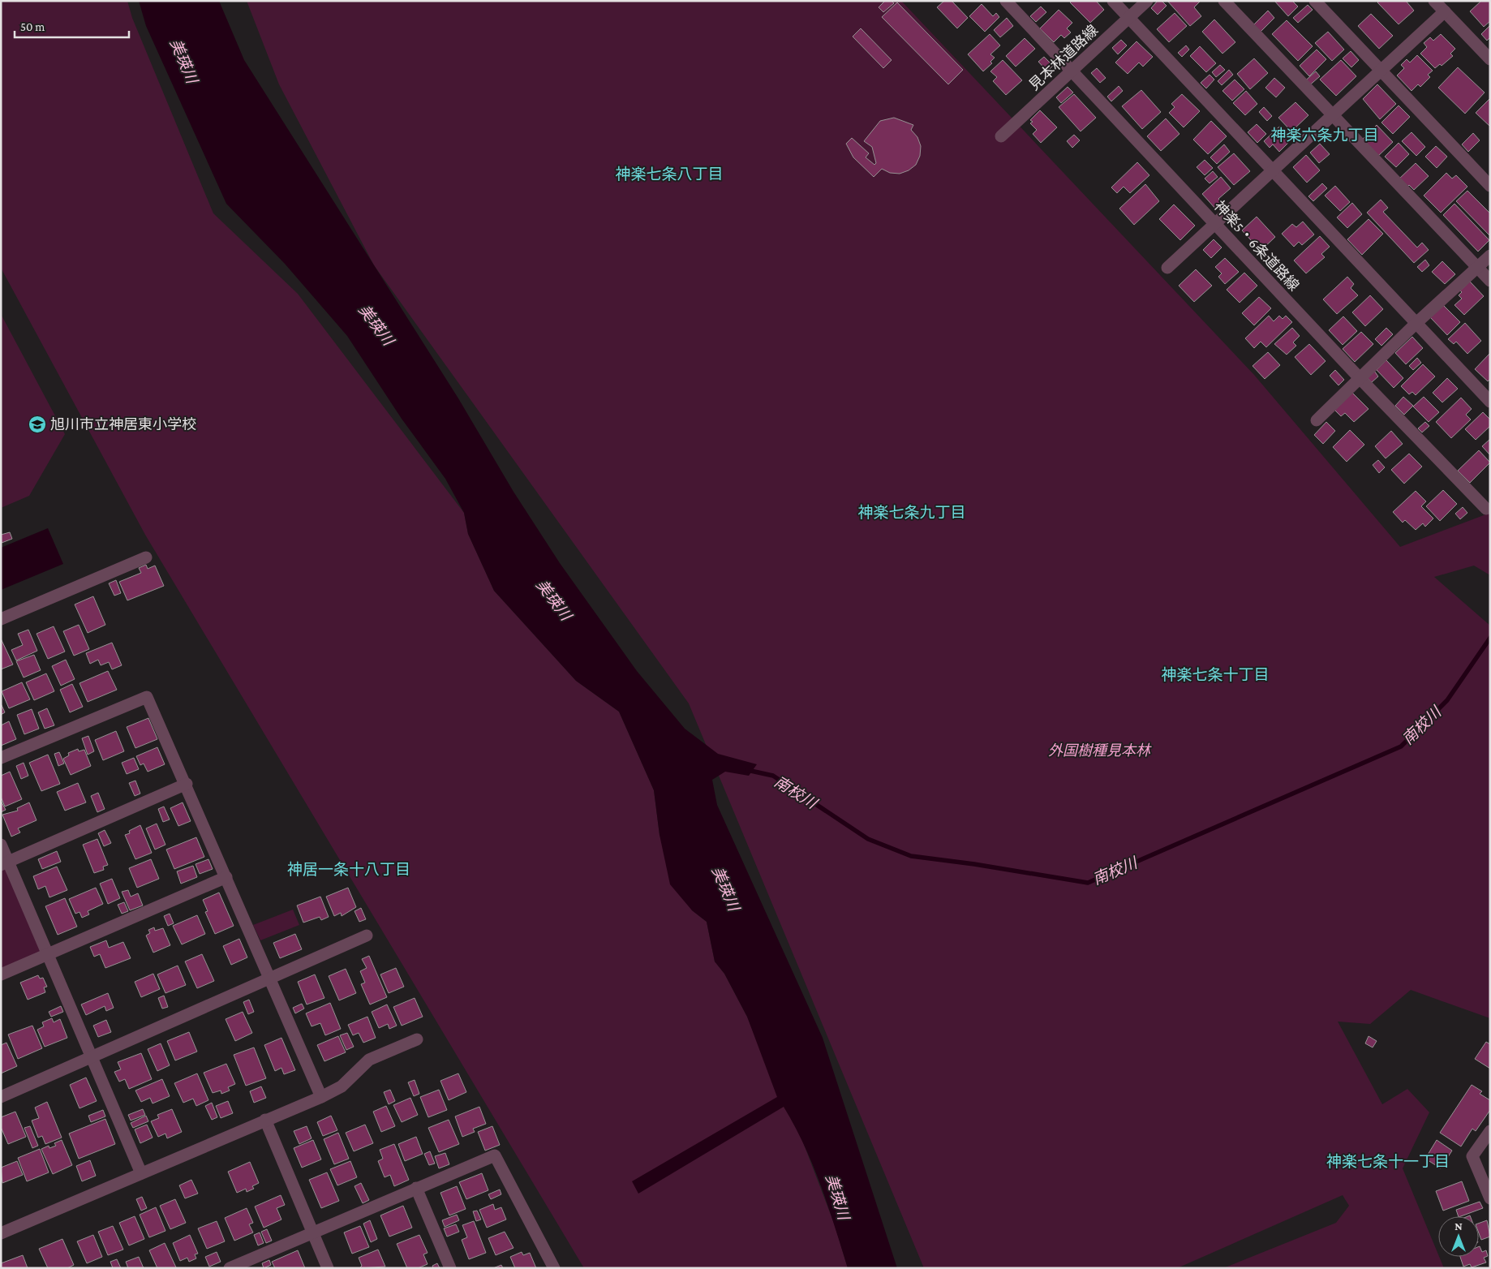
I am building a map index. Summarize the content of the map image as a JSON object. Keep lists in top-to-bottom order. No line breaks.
{"streets":{"street":["見本林道路線","神楽5・6条道路線"]},"crossings":[["見本林道路線","神楽5・6条道路線"]],"districts":["神楽六条九丁目","神楽七条八丁目","神楽七条九丁目","神楽七条十丁目","神居一条十八丁目","神楽七条十一丁目"],"water":["美瑛川","南校川"],"parks":["外国樹種見本林"],"places":{"school or university":["旭川市立神居東小学校"]},"scale_bar":"50 m","north":"top"}
